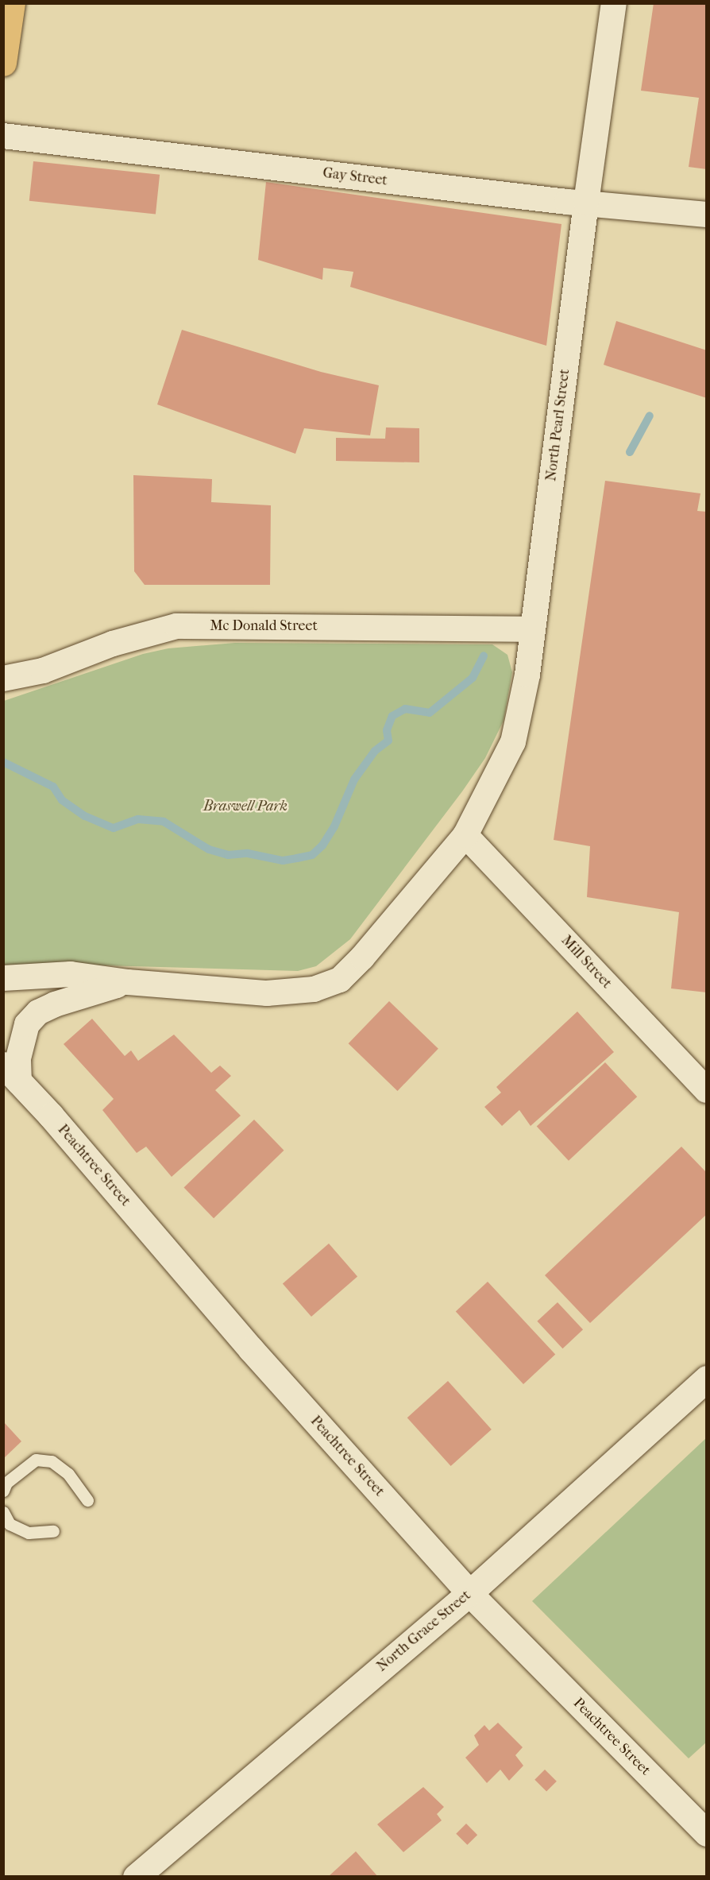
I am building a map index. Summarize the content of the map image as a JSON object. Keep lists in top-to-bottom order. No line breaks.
{"streets":{"main road":["Peachtree Street","North Grace Street"],"street":["Gay Street","North Pearl Street","Mc Donald Street","Mill Street"]},"crossings":[["Gay Street","North Pearl Street"],["North Pearl Street","Mc Donald Street"],["North Pearl Street","Mill Street"],["Peachtree Street","North Grace Street"]],"parks":["Braswell Park"]}
